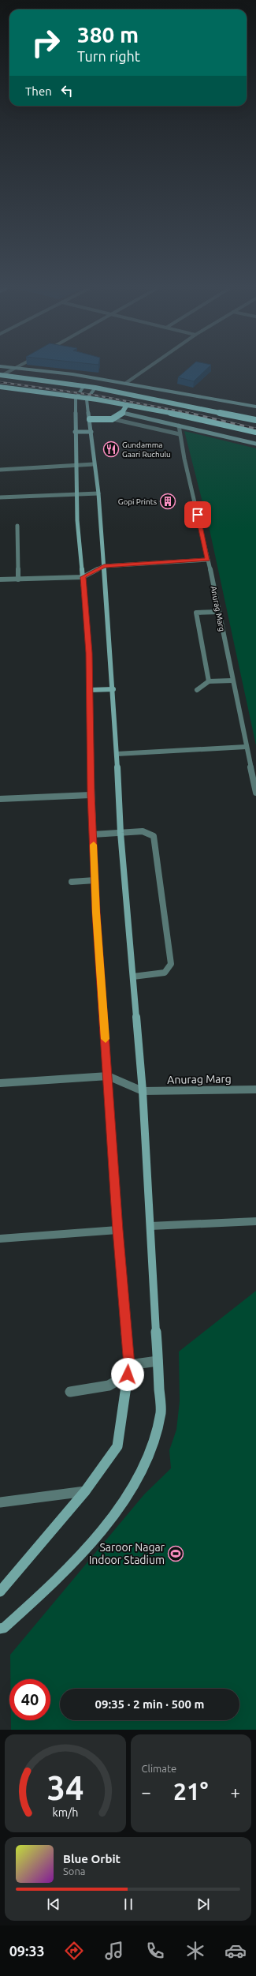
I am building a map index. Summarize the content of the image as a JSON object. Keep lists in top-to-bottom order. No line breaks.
{"streets":{"street":["Anurag Marg"]},"places":{"restaurant":["Gundamma Gaari Ruchulu"],"building":["Gopi Prints"],"sports":["Saroor Nagar Indoor Stadium"]},"page":{"turn":["380 m","Turn right"],"then":"Then","limit":"40","trip":"09:35 · 2 min · 500 m","tile":"Climate","heat":["−","21°","+"],"song":["Blue Orbit","Sona"],"tabs":"09:33","gauge":["34","km/h"]}}
